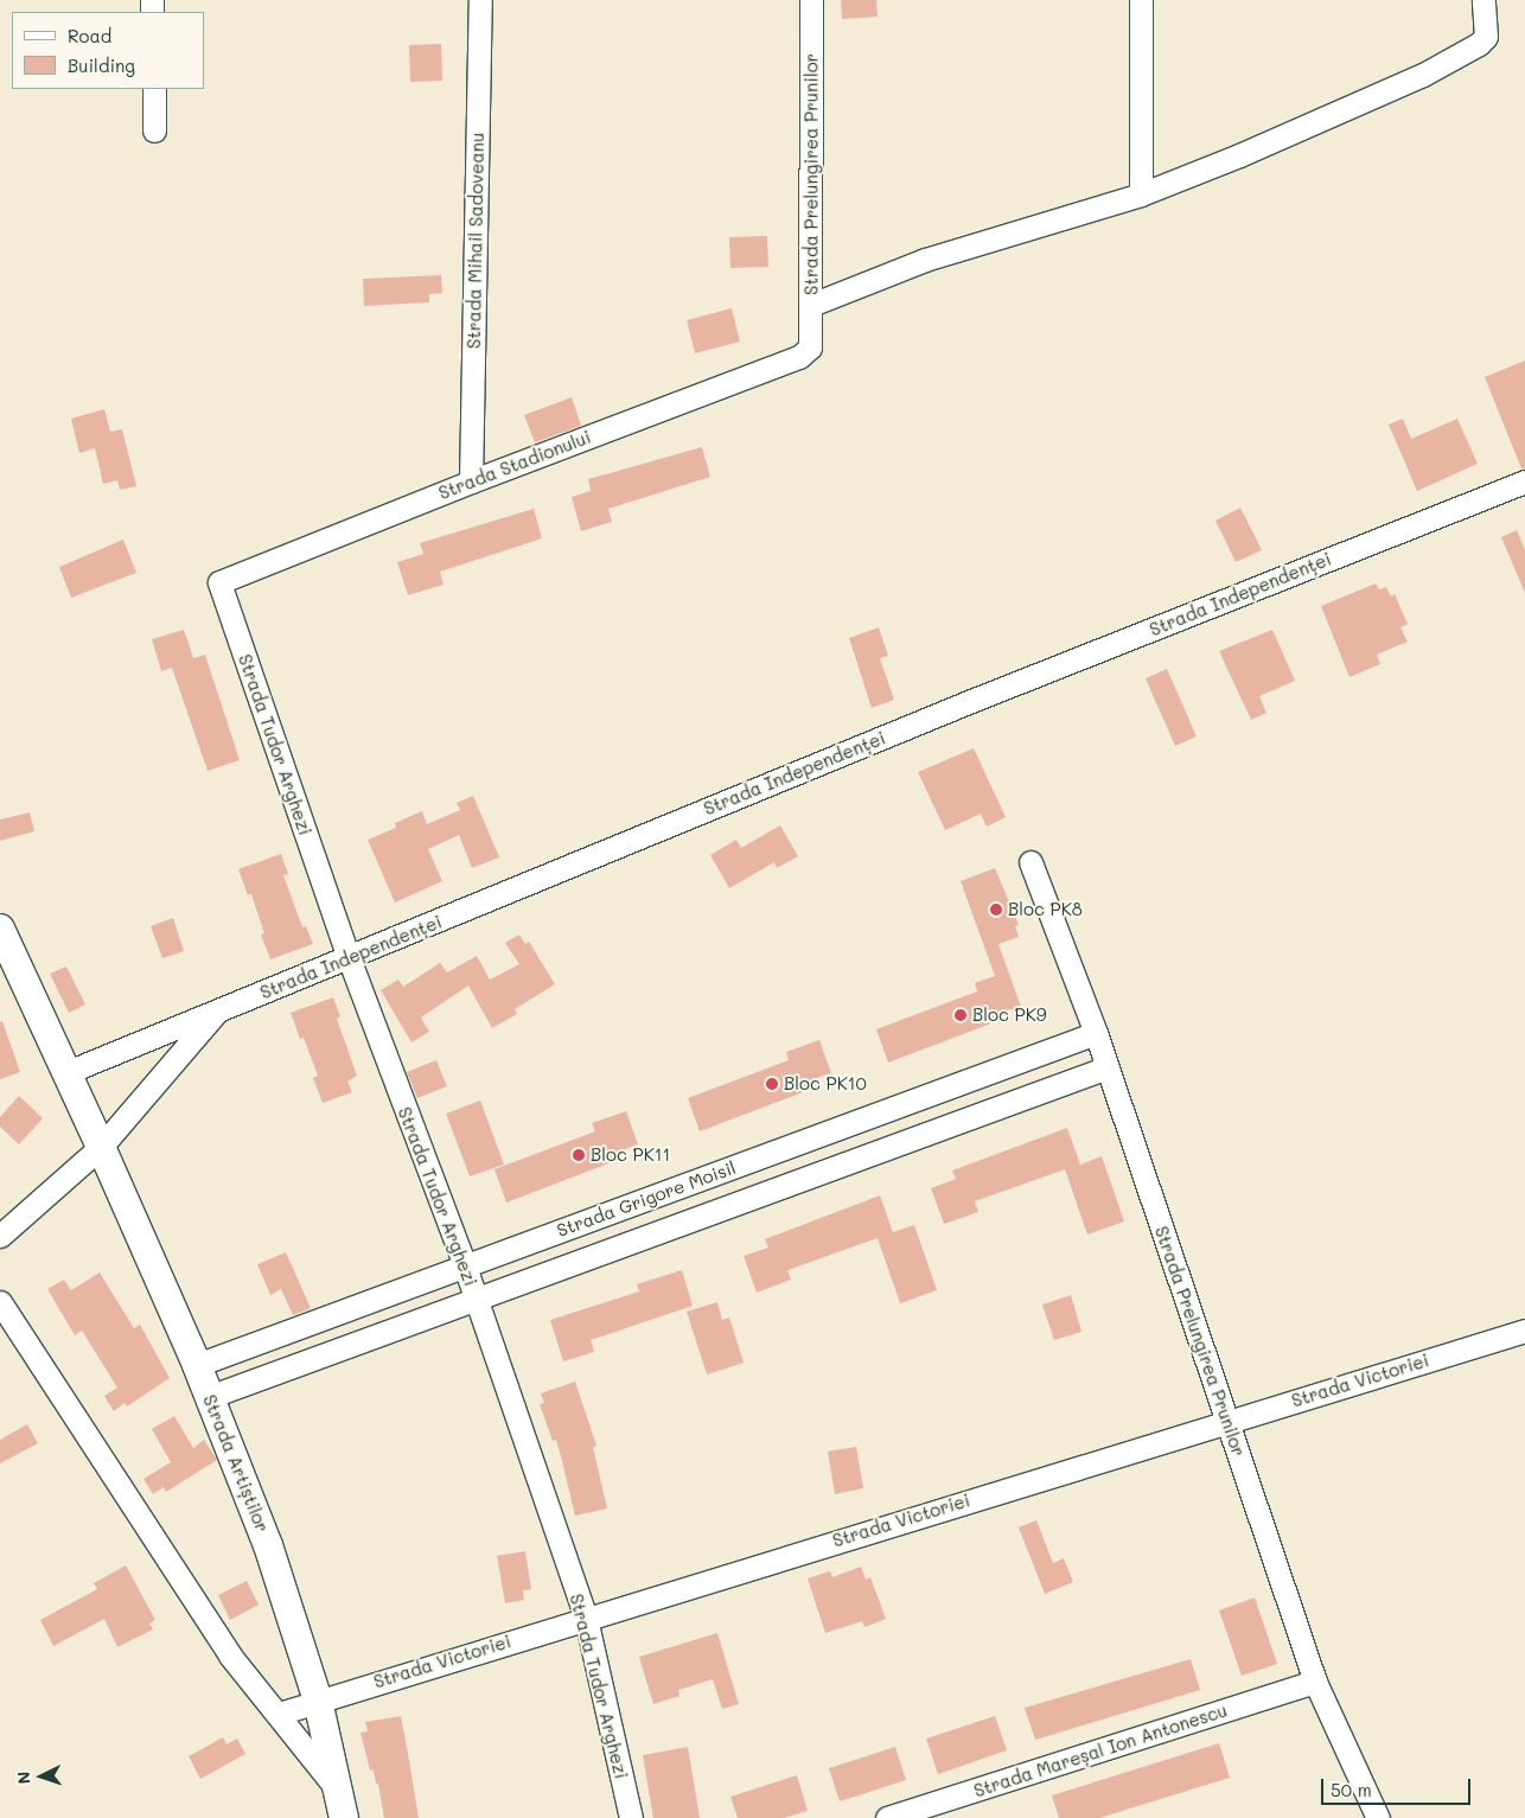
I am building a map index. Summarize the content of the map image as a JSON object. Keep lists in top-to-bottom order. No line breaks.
{"streets":{"street":["Strada Prelungirea Prunilor","Strada Mihail Sadoveanu","Strada Stadionului","Strada Independenței","Strada Tudor Arghezi","Strada Grigore Moisil","Strada Victoriei","Strada Artiștilor","Strada Mareșal Ion Antonescu"]},"crossings":[["Strada Prelungirea Prunilor","Strada Stadionului"],["Strada Prelungirea Prunilor","Strada Grigore Moisil"],["Strada Prelungirea Prunilor","Strada Victoriei"],["Strada Prelungirea Prunilor","Strada Mareșal Ion Antonescu"],["Strada Mihail Sadoveanu","Strada Stadionului"],["Strada Stadionului","Strada Tudor Arghezi"],["Strada Independenței","Strada Tudor Arghezi"],["Strada Independenței","Strada Artiștilor"],["Strada Tudor Arghezi","Strada Grigore Moisil"],["Strada Tudor Arghezi","Strada Victoriei"],["Strada Grigore Moisil","Strada Artiștilor"],["Strada Victoriei","Strada Artiștilor"]],"places":["Bloc PK8","Bloc PK9","Bloc PK10","Bloc PK11"],"legend":["Road","Building"],"scale_bar":"50 m","north":"left"}
